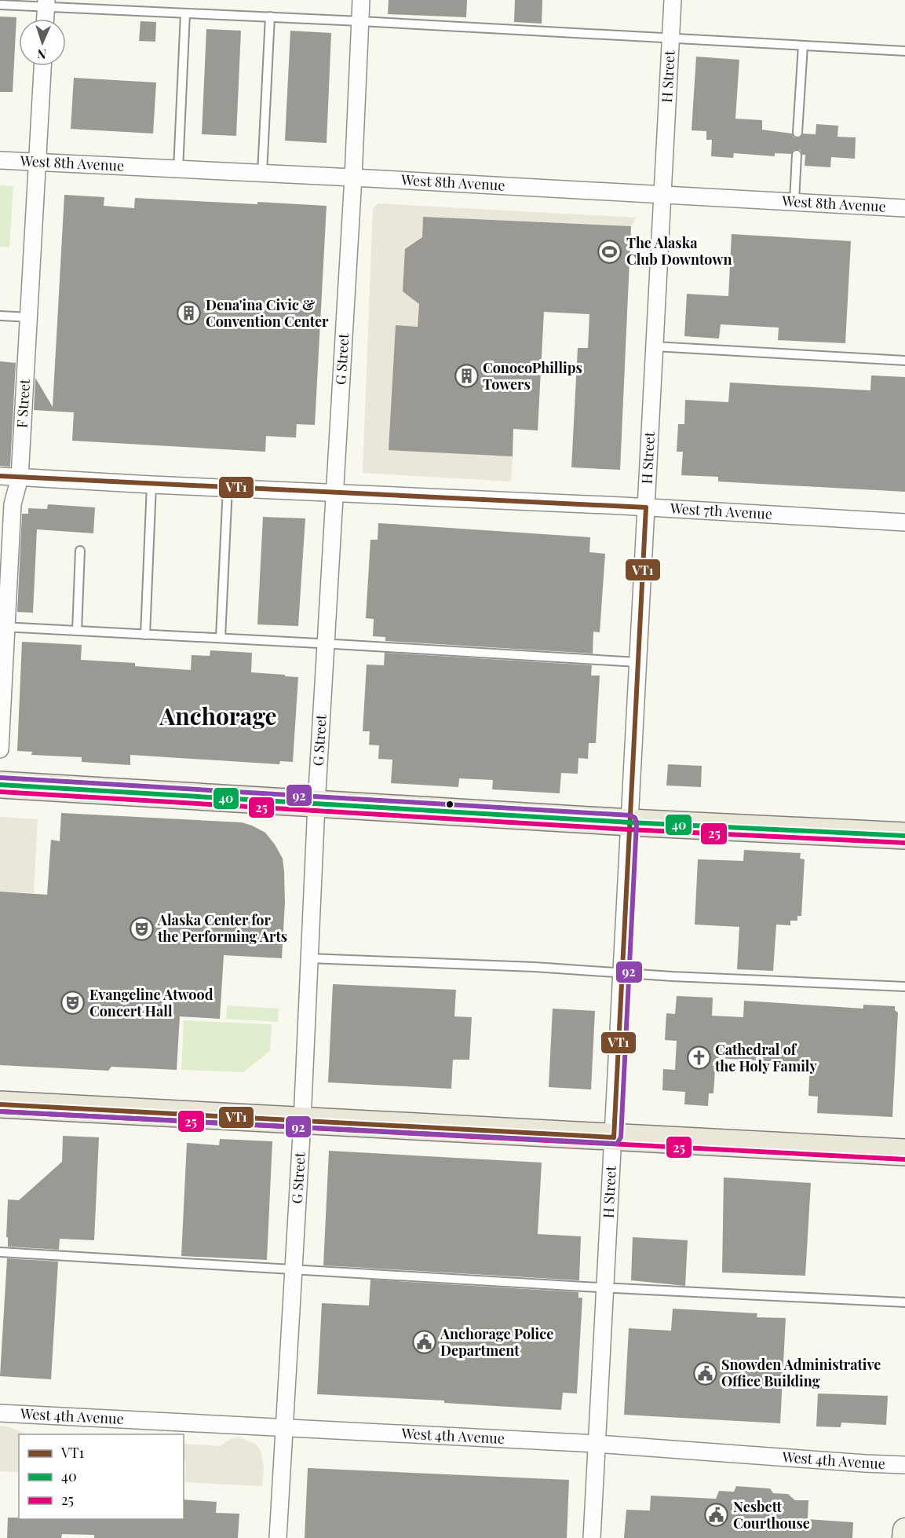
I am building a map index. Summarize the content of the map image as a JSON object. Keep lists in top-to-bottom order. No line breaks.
{"streets":{"street":["H Street","West 8th Avenue","G Street","F Street","West 7th Avenue","West 4th Avenue"]},"crossings":[["H Street","West 8th Avenue"],["H Street","West 7th Avenue"],["H Street","West 4th Avenue"],["West 8th Avenue","G Street"],["West 8th Avenue","F Street"],["G Street","West 7th Avenue"],["G Street","West 4th Avenue"],["F Street","West 7th Avenue"]],"districts":["Anchorage"],"places":{"sports":["The Alaska Club Downtown"],"building":["Dena'ina Civic & Convention Center","ConocoPhillips Towers"],"theatre":["Alaska Center for the Performing Arts","Evangeline Atwood Concert Hall"],"church":["Cathedral of the Holy Family"],"public building":["Anchorage Police Department","Snowden Administrative Office Building","Nesbett Courthouse"]},"lines":["transit line VT1","transit line 92","transit line 40","transit line 25"],"legend":["VT1","40","25"],"north":"bottom"}
